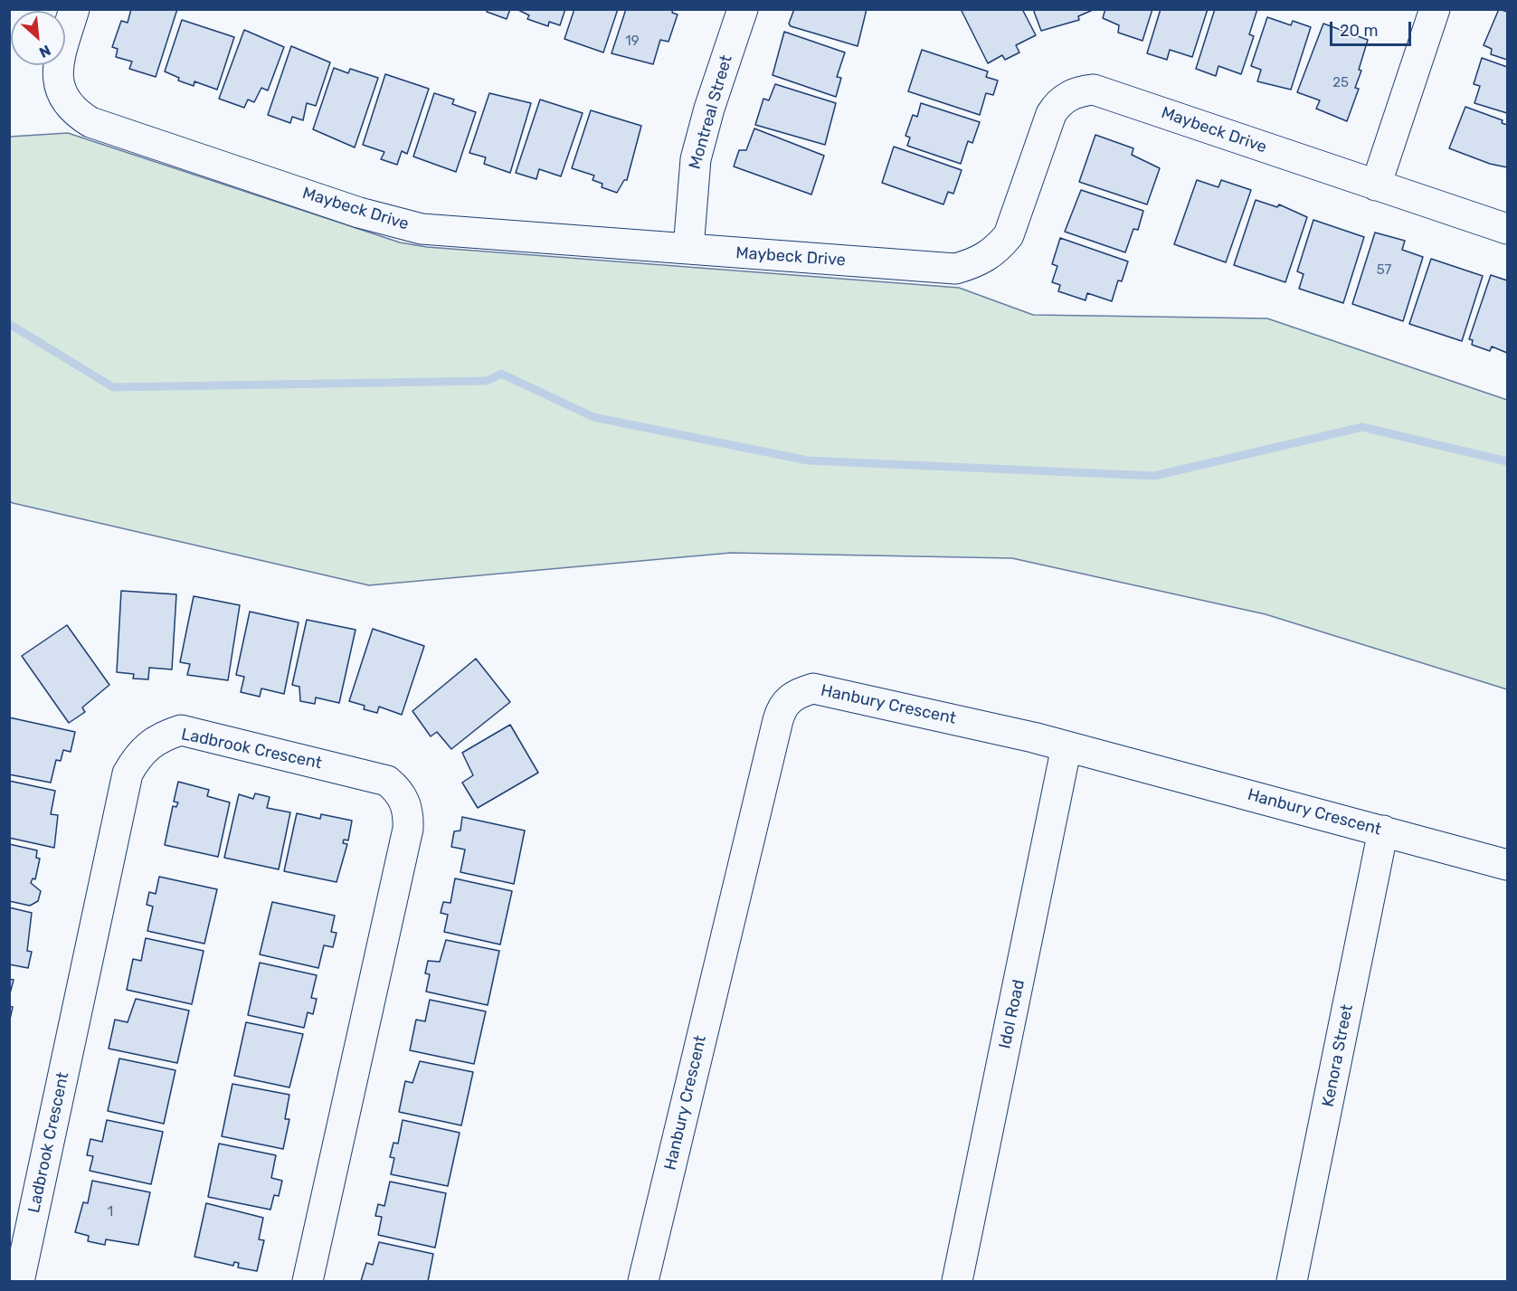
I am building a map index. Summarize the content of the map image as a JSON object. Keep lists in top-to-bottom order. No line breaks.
{"streets":{"street":["Montreal Street","Maybeck Drive","Hanbury Crescent","Ladbrook Crescent","Idol Road","Kenora Street"]},"crossings":[["Montreal Street","Maybeck Drive"],["Hanbury Crescent","Idol Road"],["Hanbury Crescent","Kenora Street"]],"house_numbers":["19","25","57","1"],"scale_bar":"20 m","north":"bottom right"}
